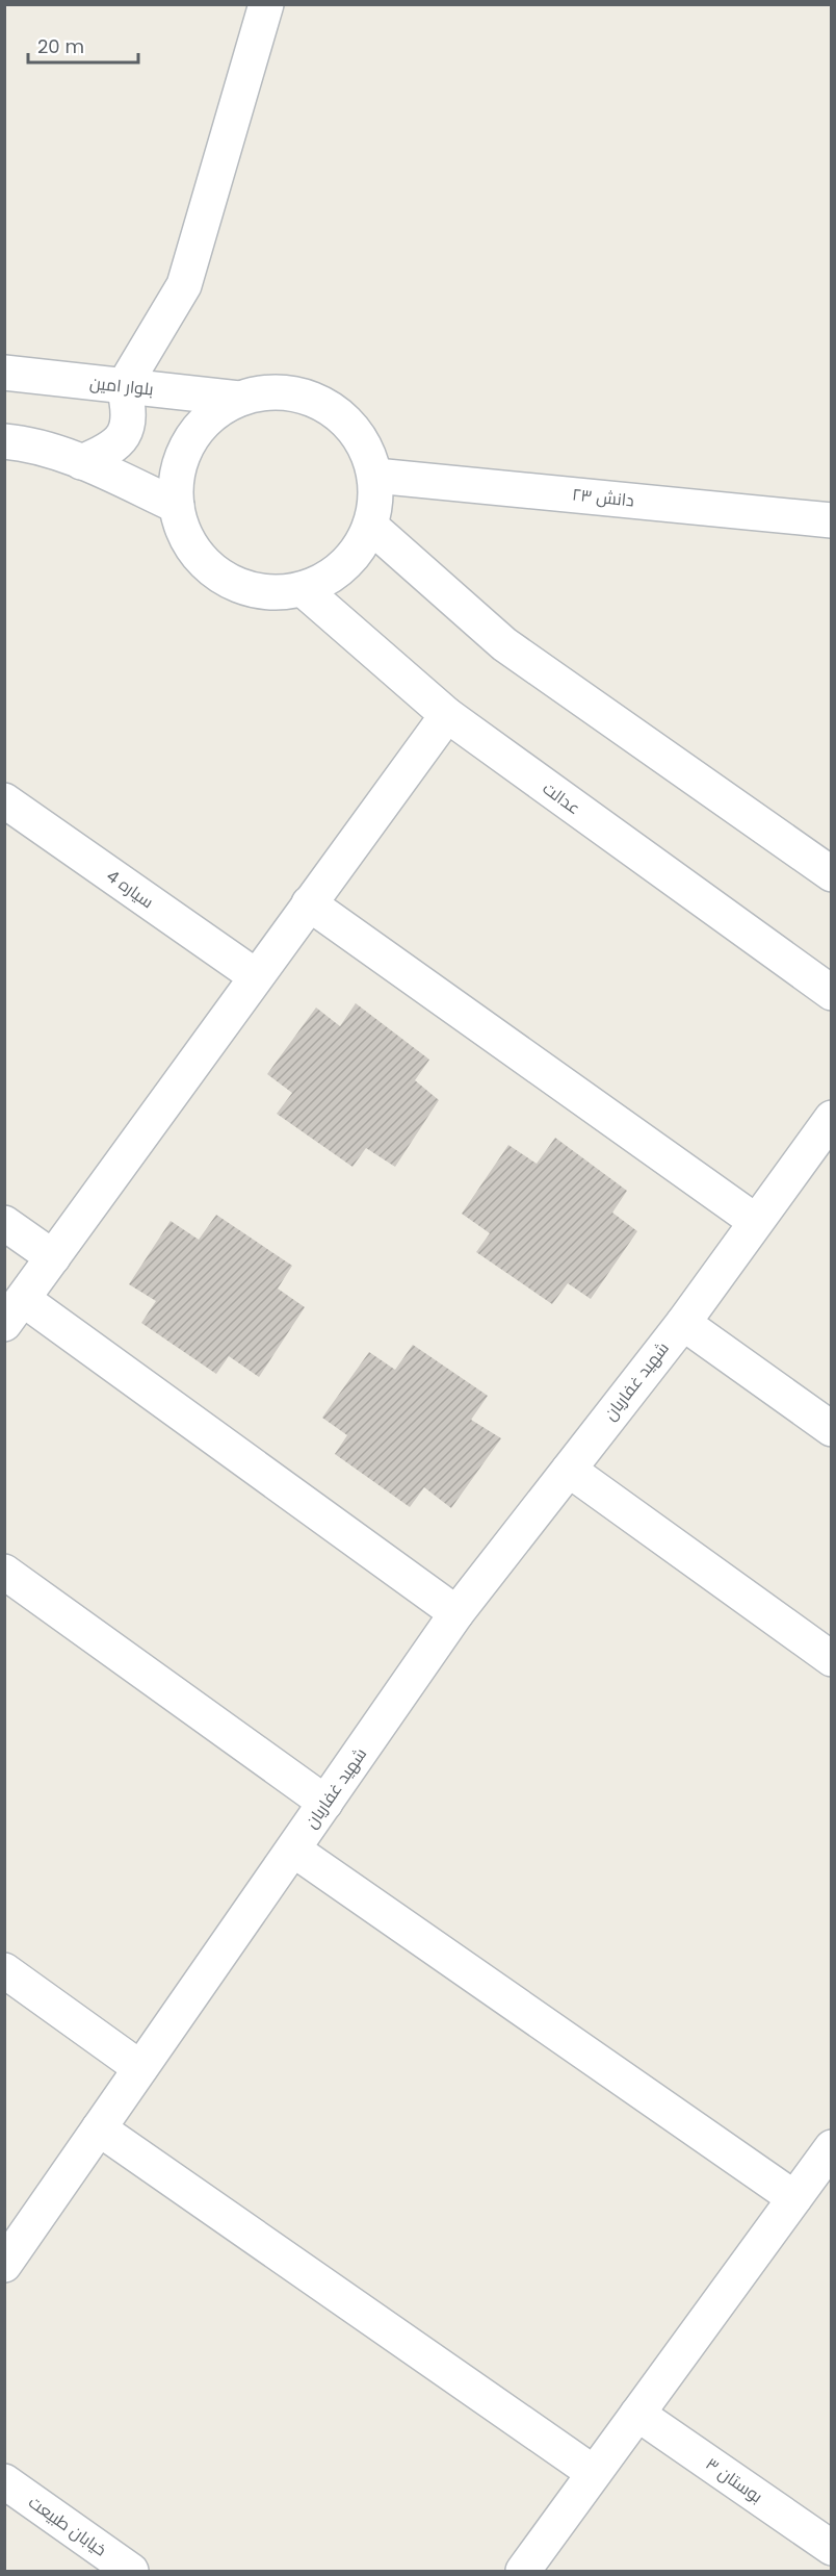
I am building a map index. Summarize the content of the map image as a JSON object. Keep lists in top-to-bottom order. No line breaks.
{"streets":{"street":["بلوار امین","دانش ۲۳","عدالت","سیاره 4","شهید غفاریان","بوستان ۳","خیابان طبیعت"]},"crossings":[["بلوار امین","دانش ۲۳"],["بلوار امین","عدالت"],["دانش ۲۳","عدالت"]],"scale_bar":"20 m"}
